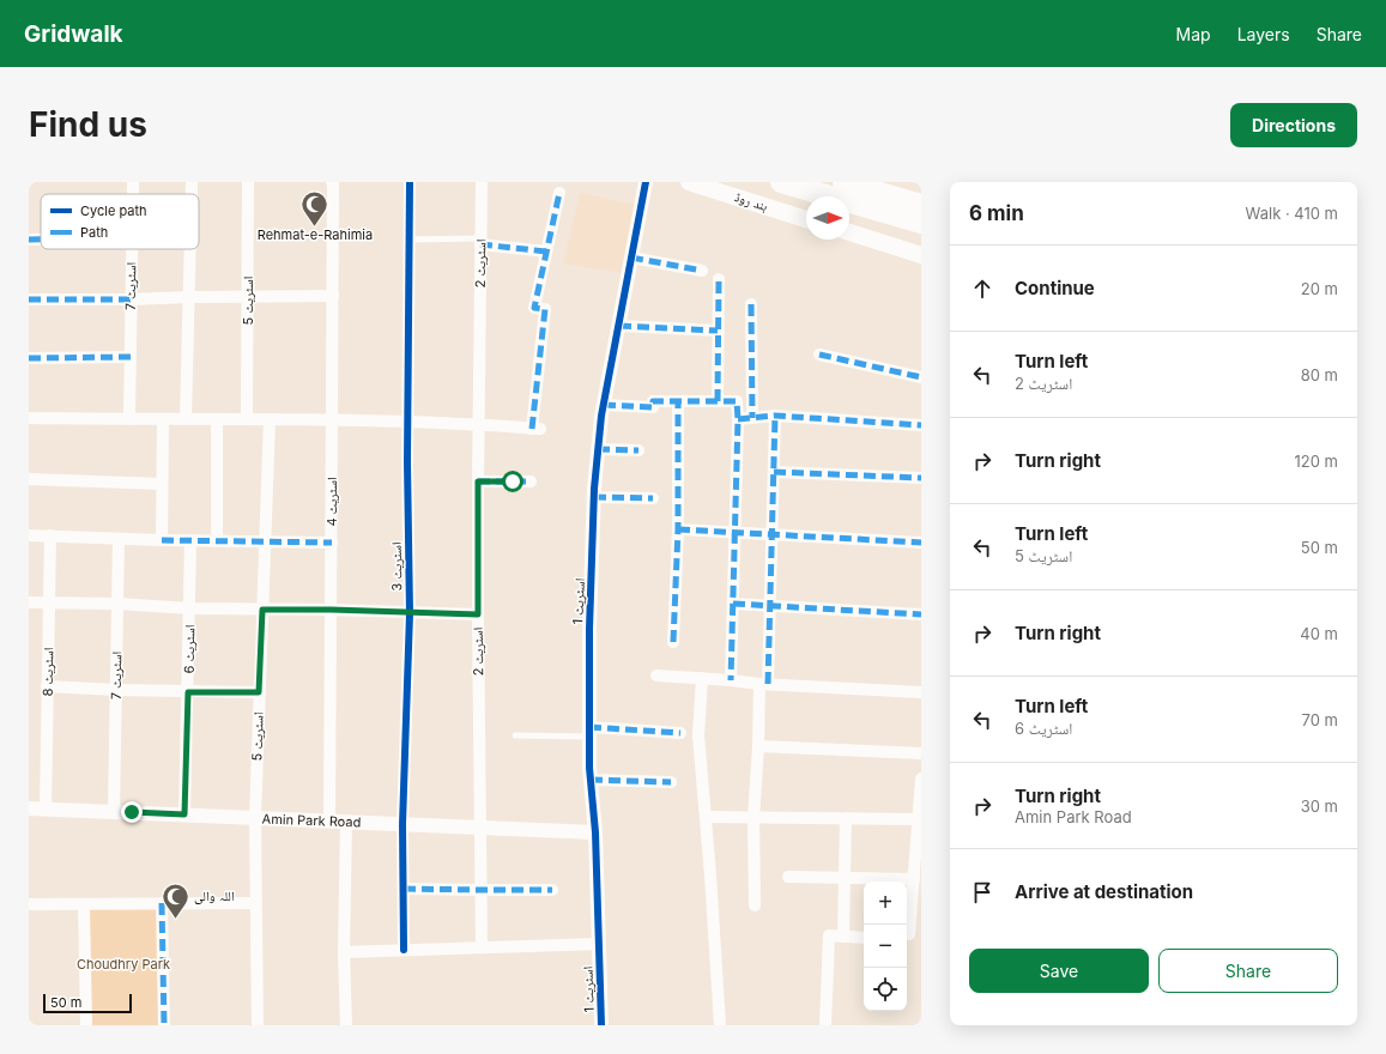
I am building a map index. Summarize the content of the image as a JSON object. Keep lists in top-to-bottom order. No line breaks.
{"streets":{"main road":["بند روڈ"],"street":["اسٹریٹ 2","اسٹریٹ 7","اسٹریٹ 5","اسٹریٹ 4","اسٹریٹ 3","اسٹریٹ 1","اسٹریٹ 6","اسٹریٹ 8","Amin Park Road"]},"crossings":[["اسٹریٹ 2","Amin Park Road"],["اسٹریٹ 7","Amin Park Road"],["اسٹریٹ 5","Amin Park Road"],["اسٹریٹ 4","Amin Park Road"],["اسٹریٹ 3","Amin Park Road"],["اسٹریٹ 1","Amin Park Road"],["اسٹریٹ 6","Amin Park Road"],["اسٹریٹ 8","Amin Park Road"]],"parks":["Choudhry Park"],"places":{"mosque":["Rehmat-e-Rahimia","اللہ والی"]},"legend":["Cycle path","Path"],"scale_bar":"50 m","north":"right","page":{"header":"Gridwalk","nav":["Map","Layers","Share"],"buttons":["Directions",["Save","Share"]],"title":"Find us","heading":["6 min","Walk · 410 m"],"list":[["Continue","20 m"],["Turn left","اسٹریٹ 2","80 m"],["Turn right","120 m"],["Turn left","اسٹریٹ 5","50 m"],["Turn right","40 m"],["Turn left","اسٹریٹ 6","70 m"],["Turn right","Amin Park Road","30 m"],"Arrive at destination"],"map_buttons":["+","−"],"scale":"50 m"}}
